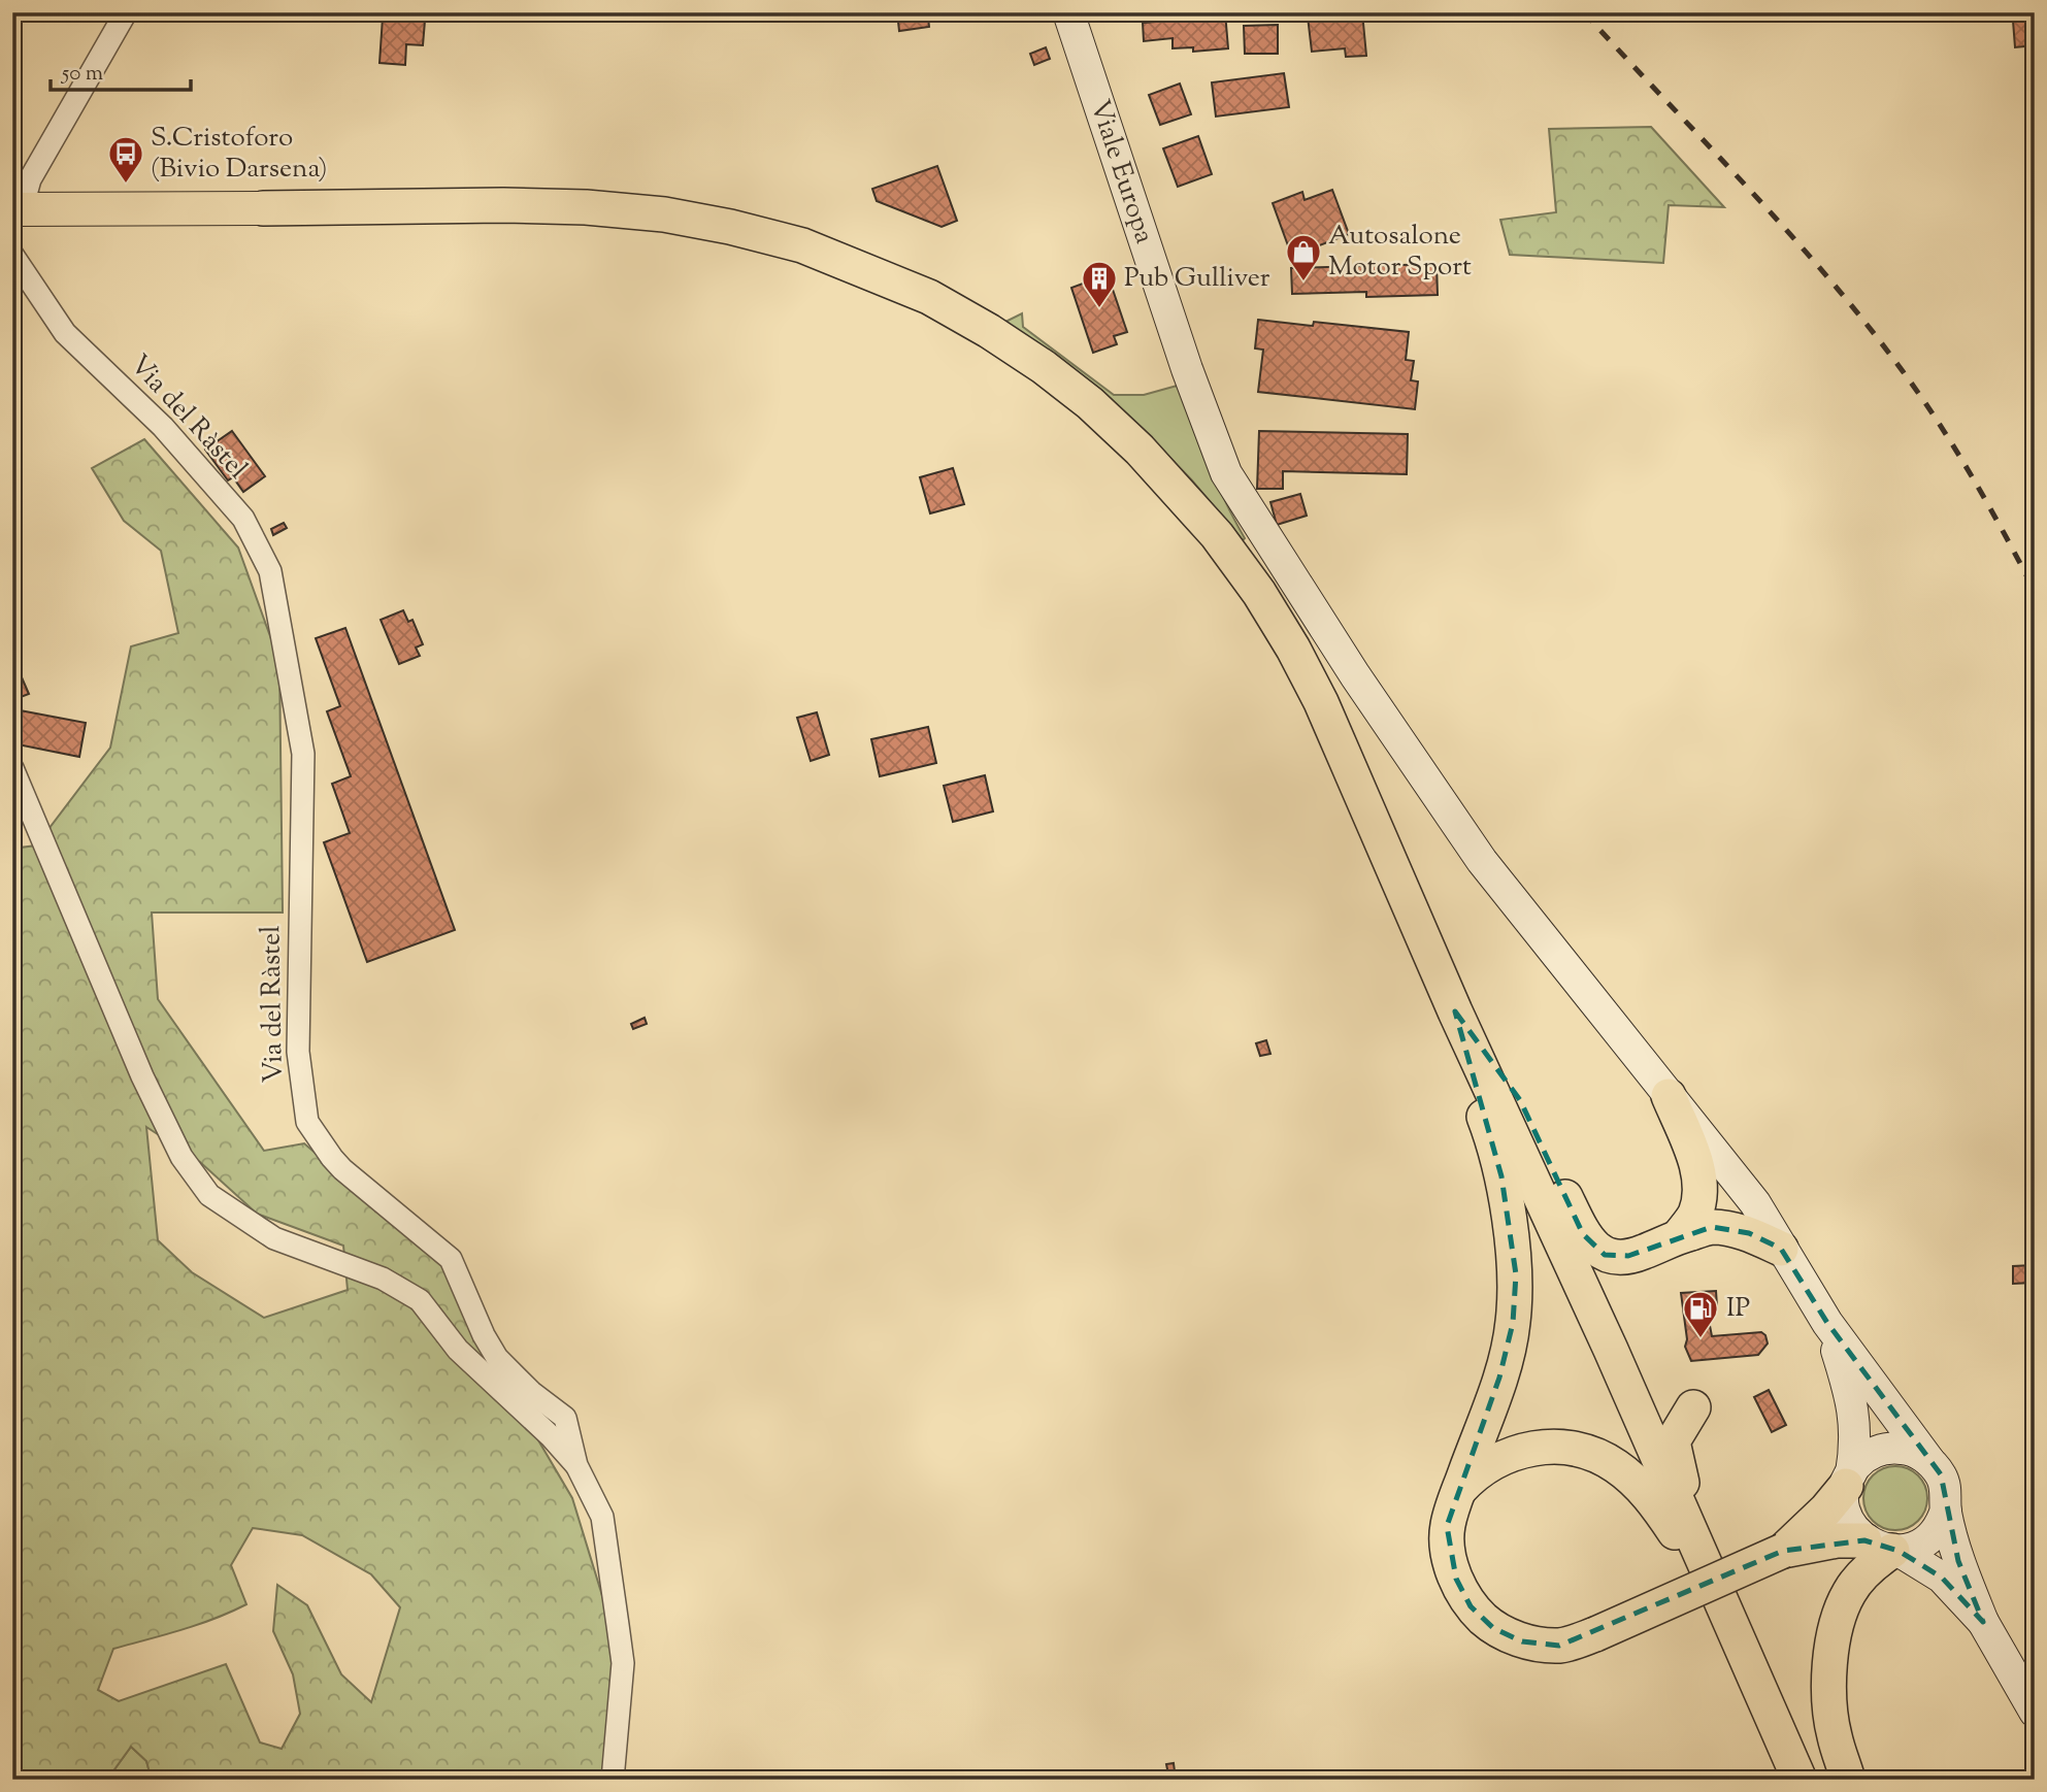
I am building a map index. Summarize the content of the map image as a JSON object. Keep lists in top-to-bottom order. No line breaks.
{"streets":{"main road":["Viale Europa"],"street":["Via del Ràstel"]},"places":{"bus stop":["S.Cristoforo (Bivio Darsena)"],"shop":["Autosalone Motor Sport"],"building":["Pub Gulliver"],"fuel station":["IP"]},"scale_bar":"50 m"}
